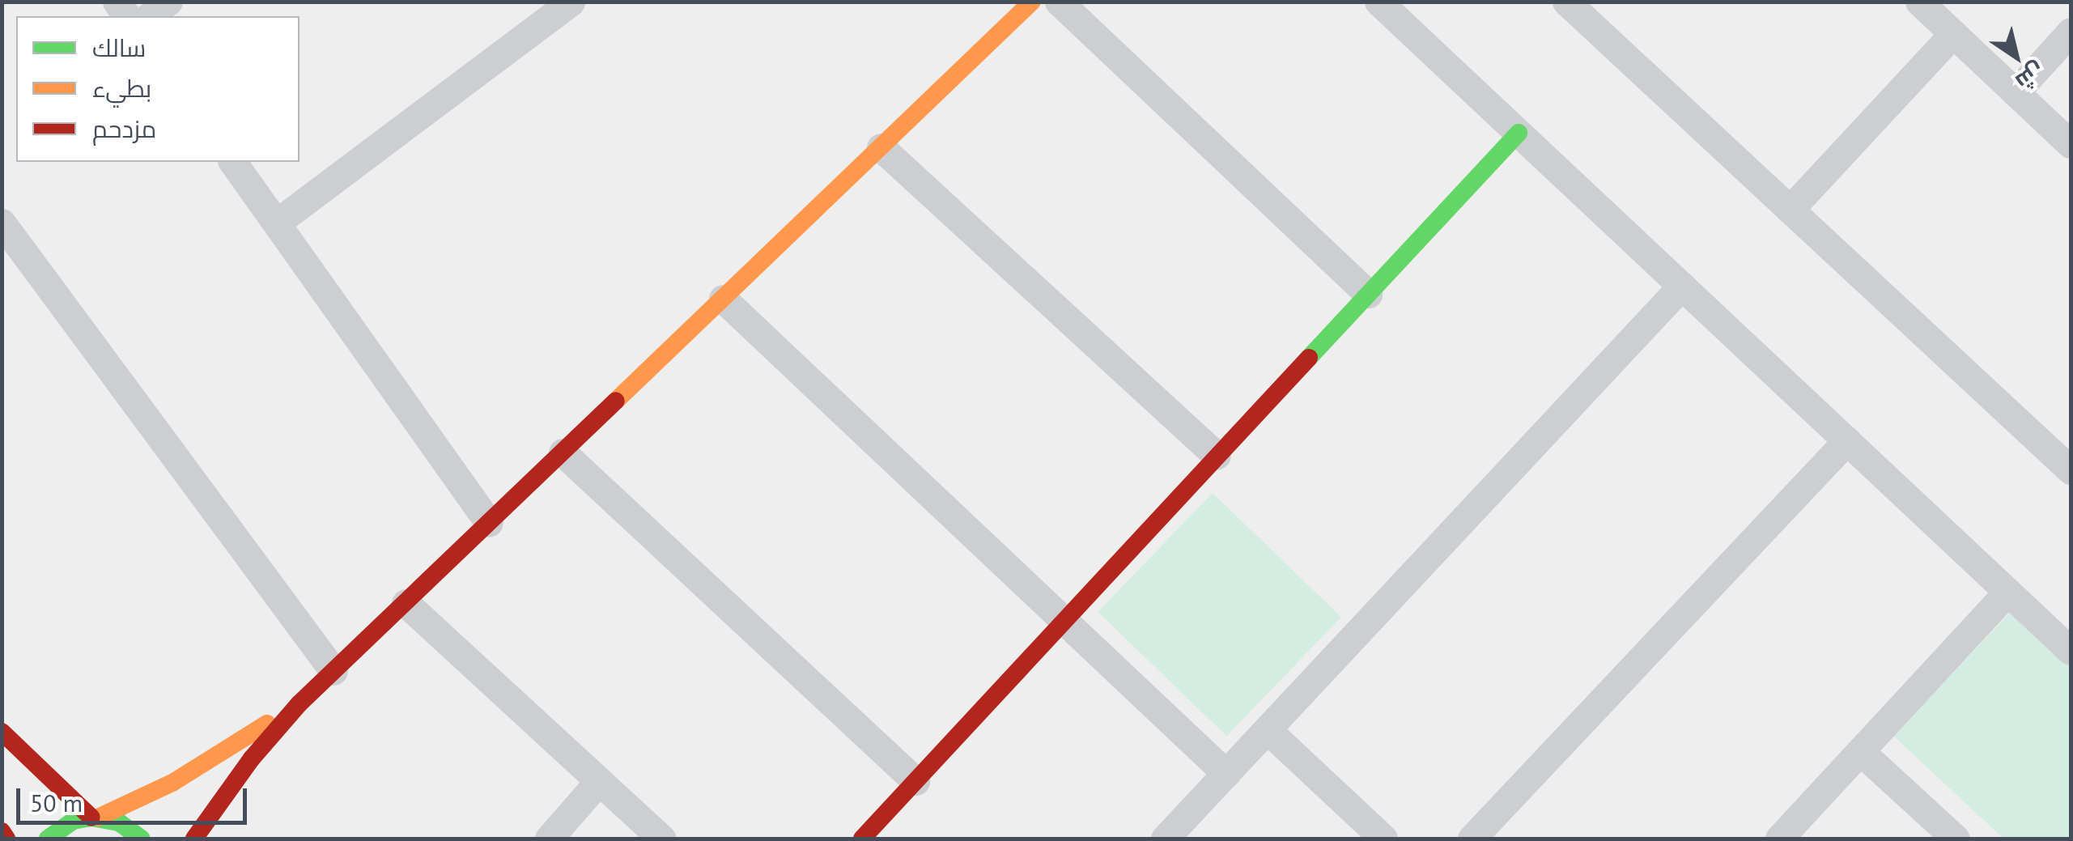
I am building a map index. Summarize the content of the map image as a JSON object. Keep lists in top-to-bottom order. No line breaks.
{"legend":["سالك","بطيء","مزدحم"],"scale_bar":"50 m","north":"bottom right"}
